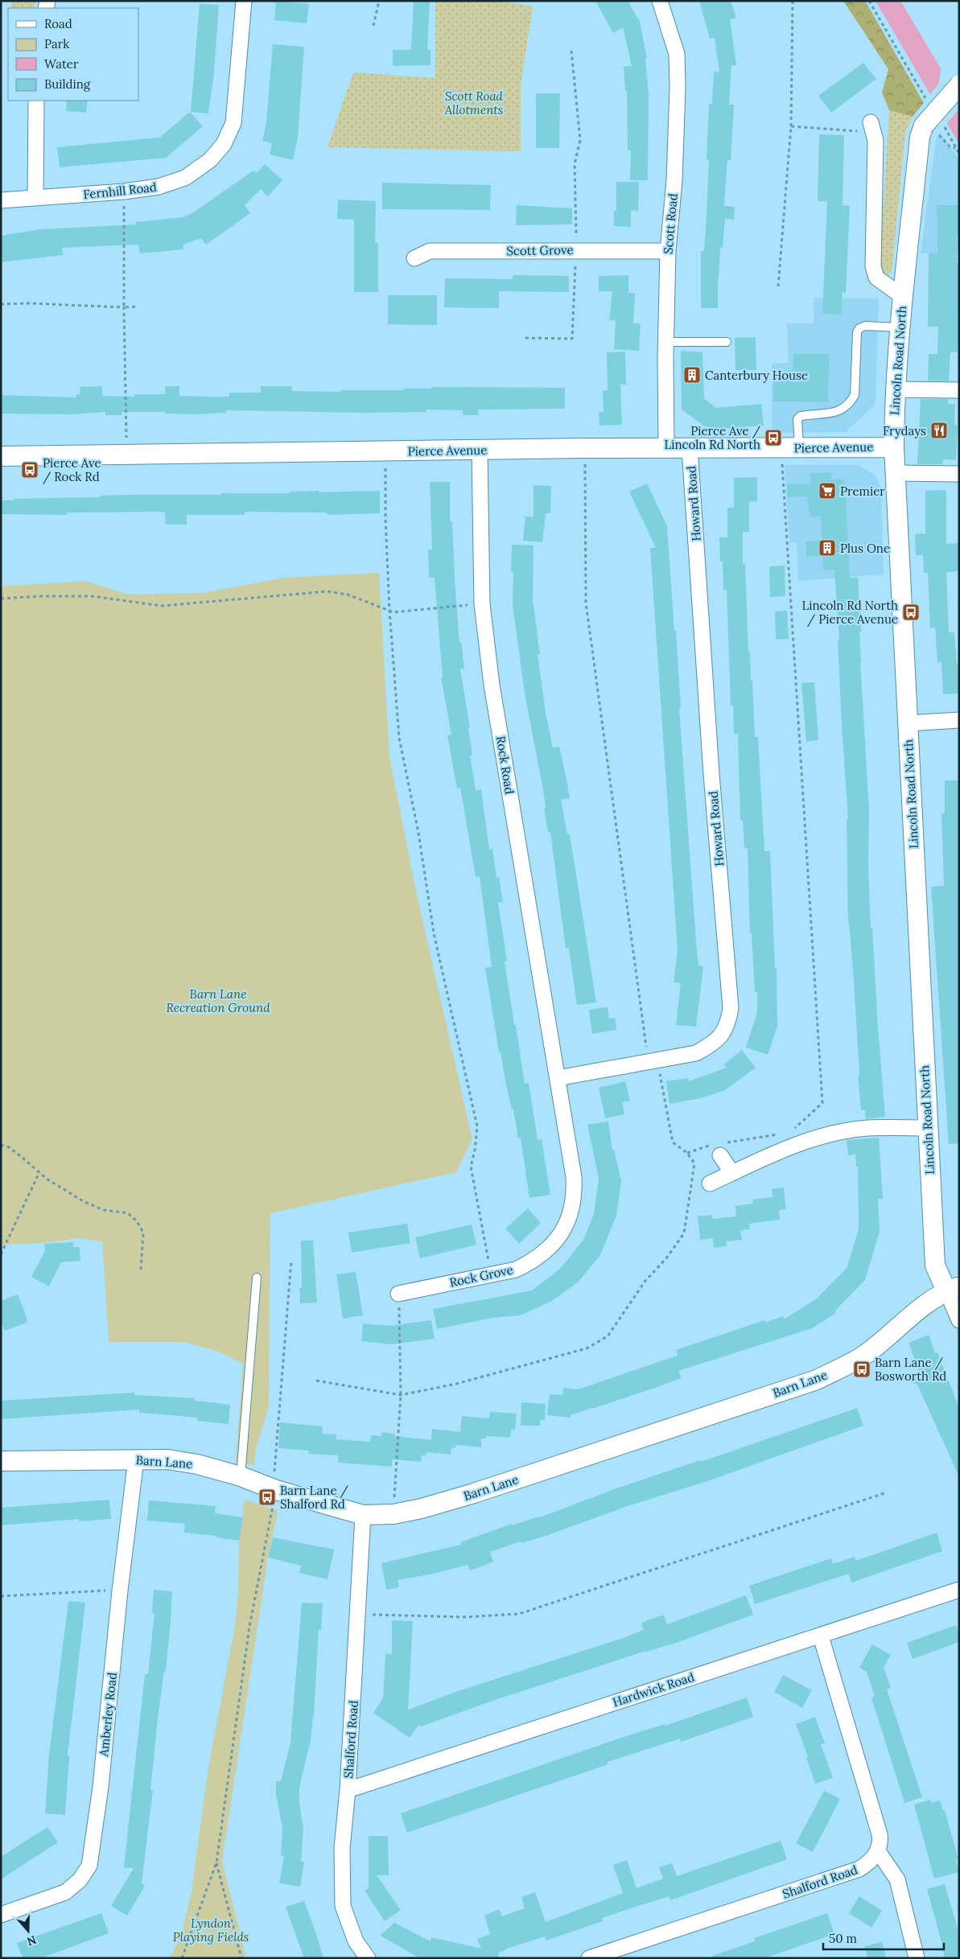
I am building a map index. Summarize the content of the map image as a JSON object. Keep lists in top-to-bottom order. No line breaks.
{"streets":{"street":["Fernhill Road","Scott Road","Scott Grove","Lincoln Road North","Pierce Avenue","Howard Road","Rock Road","Rock Grove","Barn Lane","Hardwick Road","Amberley Road","Shalford Road"]},"crossings":[["Scott Road","Scott Grove"],["Scott Road","Pierce Avenue"],["Lincoln Road North","Pierce Avenue"],["Lincoln Road North","Barn Lane"],["Pierce Avenue","Howard Road"],["Pierce Avenue","Rock Road"],["Howard Road","Rock Road"],["Howard Road","Rock Grove"],["Rock Road","Rock Grove"],["Barn Lane","Amberley Road"],["Barn Lane","Shalford Road"],["Hardwick Road","Shalford Road"]],"parks":["Scott Road Allotments","Barn Lane Recreation Ground","Lyndon Playing Fields"],"places":{"building":["Canterbury House","Plus One"],"restaurant":["Frydays"],"bus stop":["Pierce Ave / Lincoln Rd North","Pierce Ave / Rock Rd","Lincoln Rd North / Pierce Avenue","Barn Lane / Bosworth Rd","Barn Lane / Shalford Rd"],"supermarket":["Premier"]},"legend":["Road","Park","Water","Building"],"scale_bar":"50 m","north":"bottom"}
